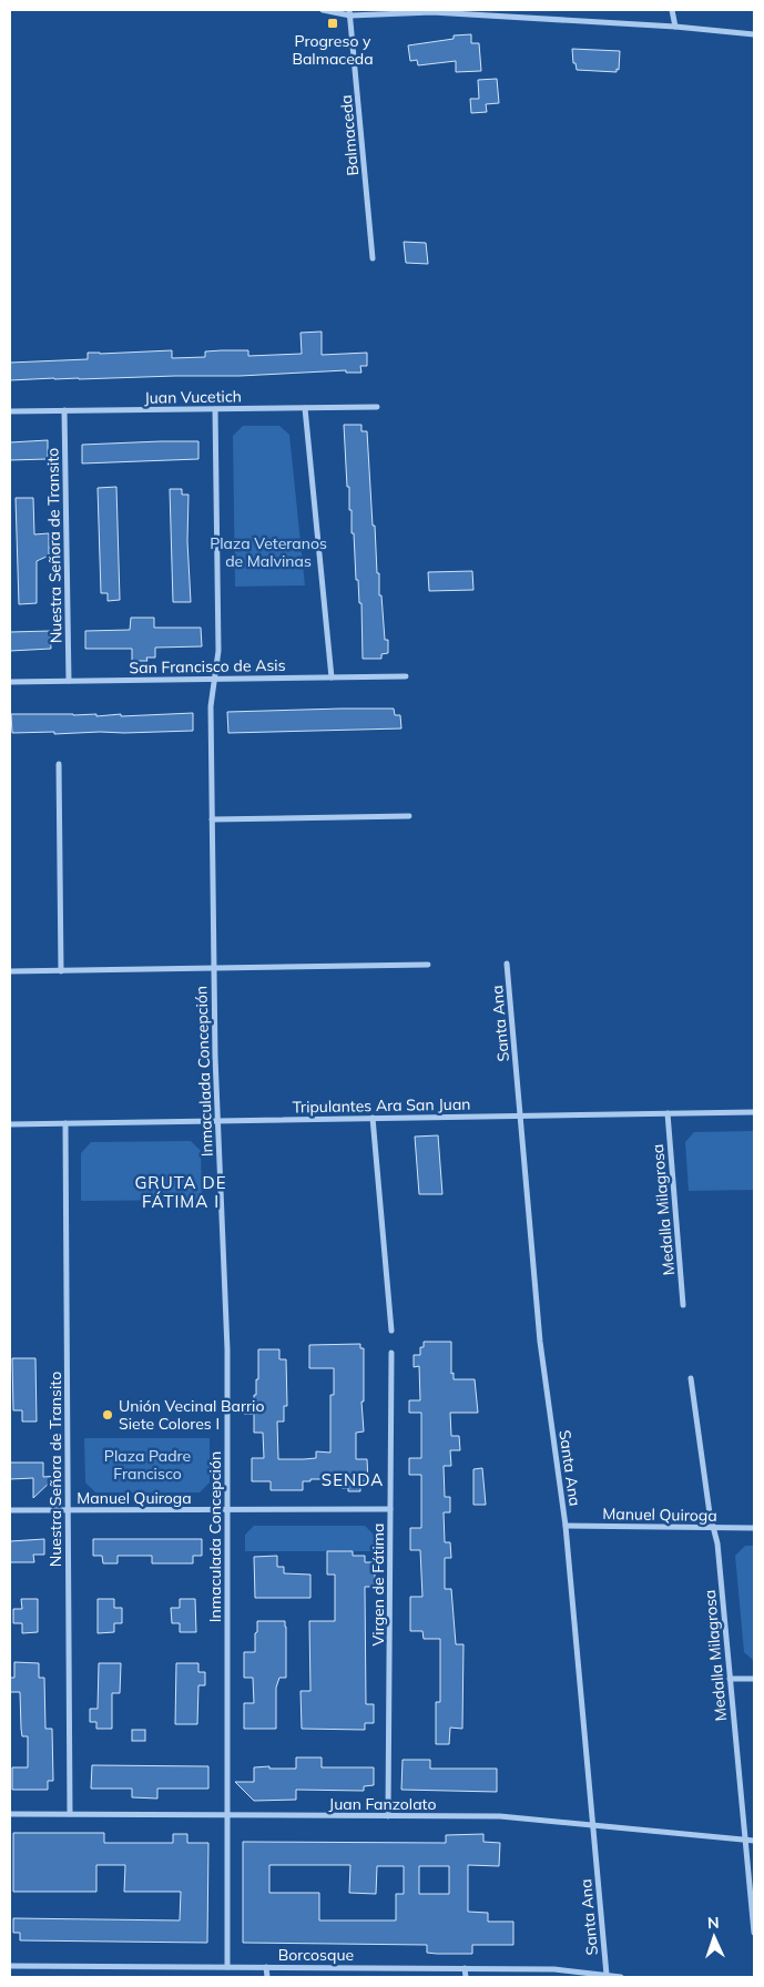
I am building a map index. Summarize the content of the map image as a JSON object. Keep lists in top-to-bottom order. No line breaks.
{"streets":{"street":["Balmaceda","Juan Vucetich","Nuestra Señora de Transito","San Francisco de Asis","Santa Ana","Inmaculada Concepción","Tripulantes Ara San Juan","Medalla Milagrosa","Manuel Quiroga","Virgen de Fátima","Juan Fanzolato","Borcosque"]},"crossings":[["Juan Vucetich","Nuestra Señora de Transito"],["Juan Vucetich","Inmaculada Concepción"],["Nuestra Señora de Transito","San Francisco de Asis"],["Nuestra Señora de Transito","Tripulantes Ara San Juan"],["Nuestra Señora de Transito","Manuel Quiroga"],["Nuestra Señora de Transito","Juan Fanzolato"],["San Francisco de Asis","Inmaculada Concepción"],["Santa Ana","Tripulantes Ara San Juan"],["Santa Ana","Manuel Quiroga"],["Santa Ana","Juan Fanzolato"],["Santa Ana","Borcosque"],["Inmaculada Concepción","Tripulantes Ara San Juan"],["Inmaculada Concepción","Manuel Quiroga"],["Inmaculada Concepción","Juan Fanzolato"],["Inmaculada Concepción","Borcosque"],["Tripulantes Ara San Juan","Medalla Milagrosa"],["Medalla Milagrosa","Manuel Quiroga"],["Medalla Milagrosa","Juan Fanzolato"],["Manuel Quiroga","Virgen de Fátima"],["Virgen de Fátima","Juan Fanzolato"]],"districts":["GRUTA DE FÁTIMA I","SENDA"],"parks":["Plaza Veteranos de Malvinas","Plaza Padre Francisco"],"places":{"transit":["Progreso y Balmaceda"],"other":["Unión Vecinal Barrio Siete Colores I"]},"north":"top"}
